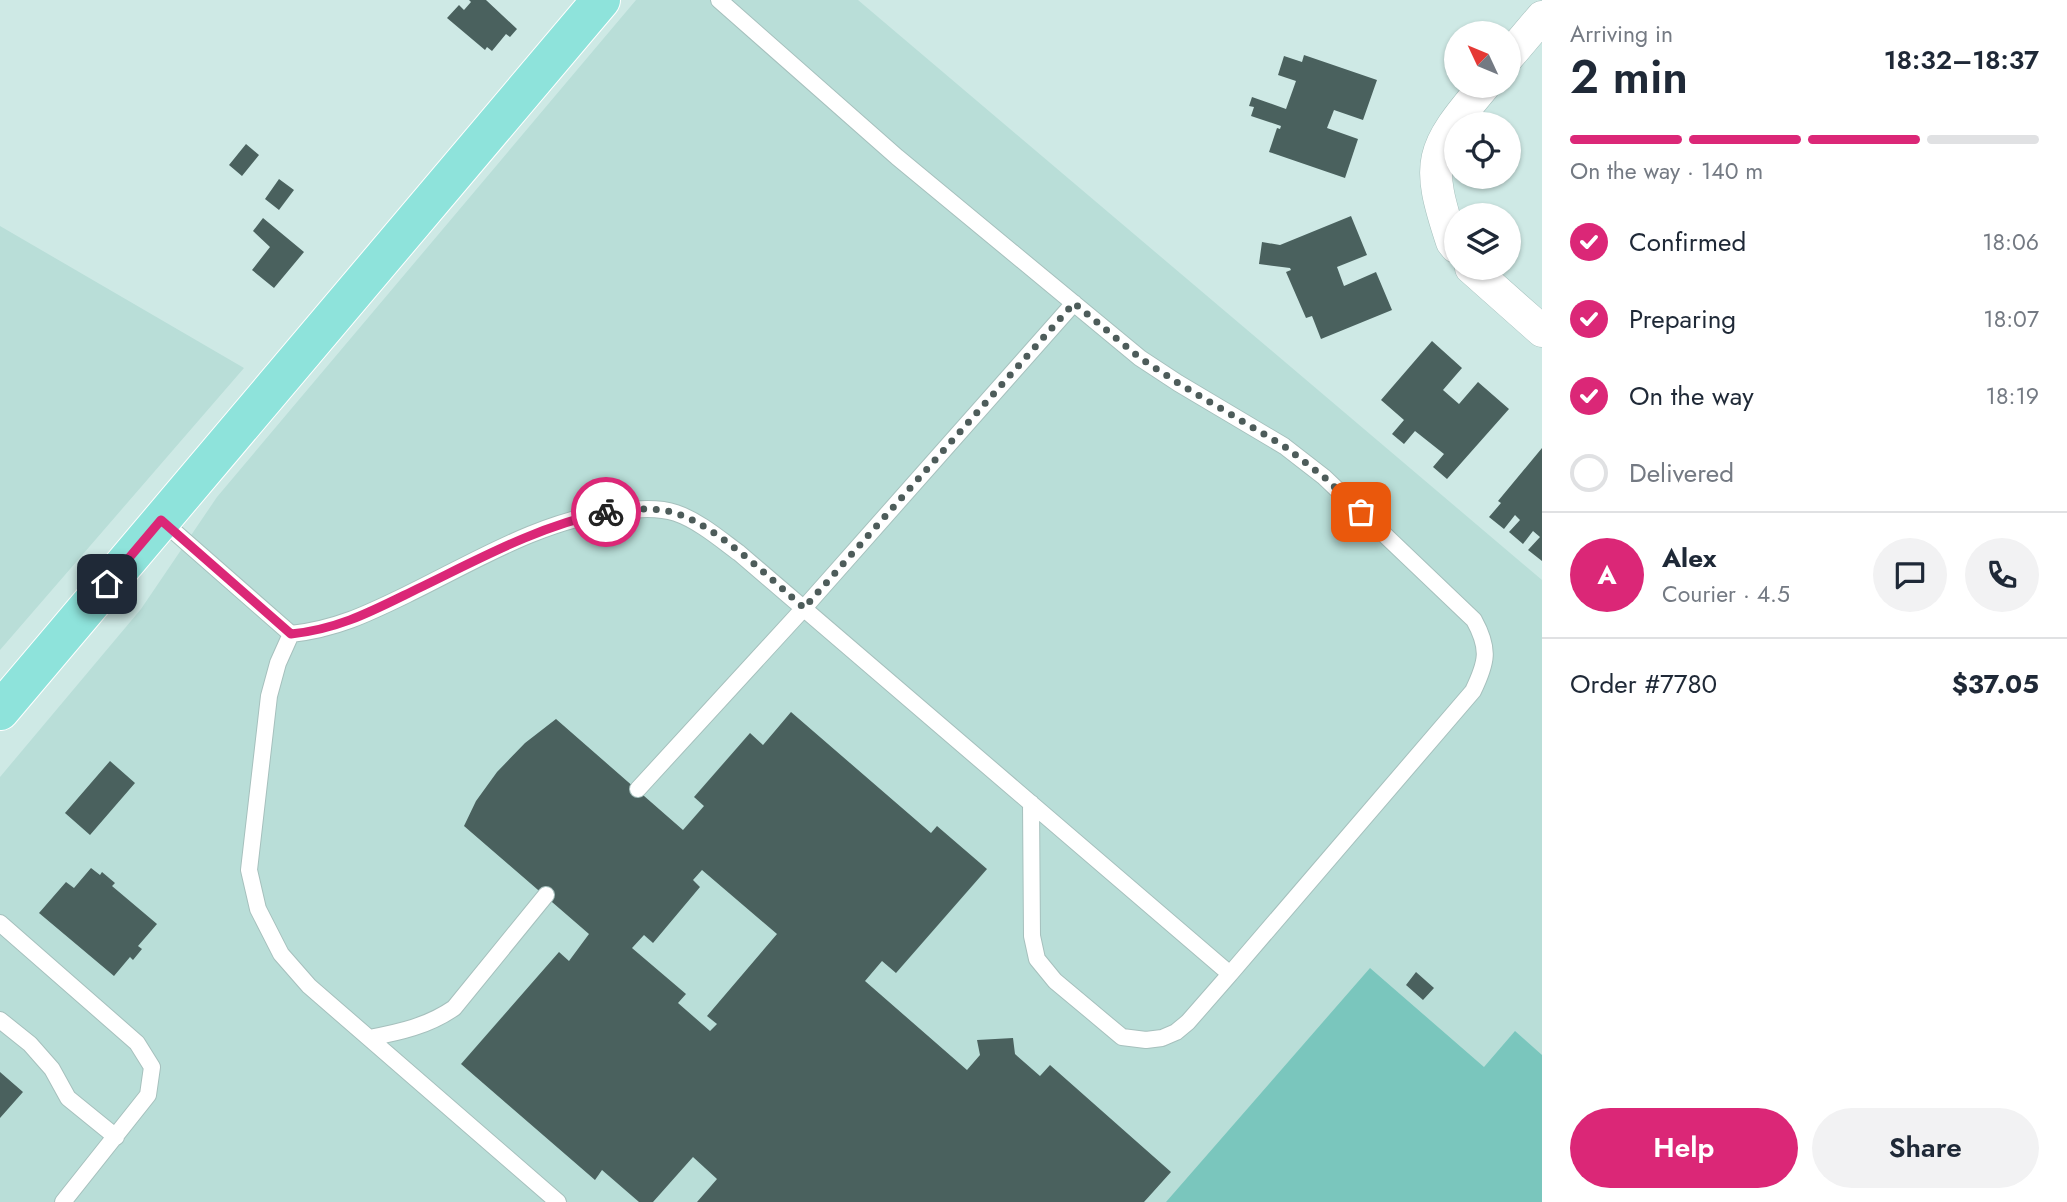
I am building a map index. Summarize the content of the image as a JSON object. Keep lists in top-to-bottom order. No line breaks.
{"north":"top left","page":{"heading":["2 min","Arriving in","18:32–18:37"],"panel":["Alex","Courier · 4.5","Order #7780","$37.05"],"bar":"On the way · 140 m","list":[["Confirmed","18:06"],["Preparing","18:07"],["On the way","18:19"],"Delivered"],"round":"A","buttons":["Help","Share"]}}
